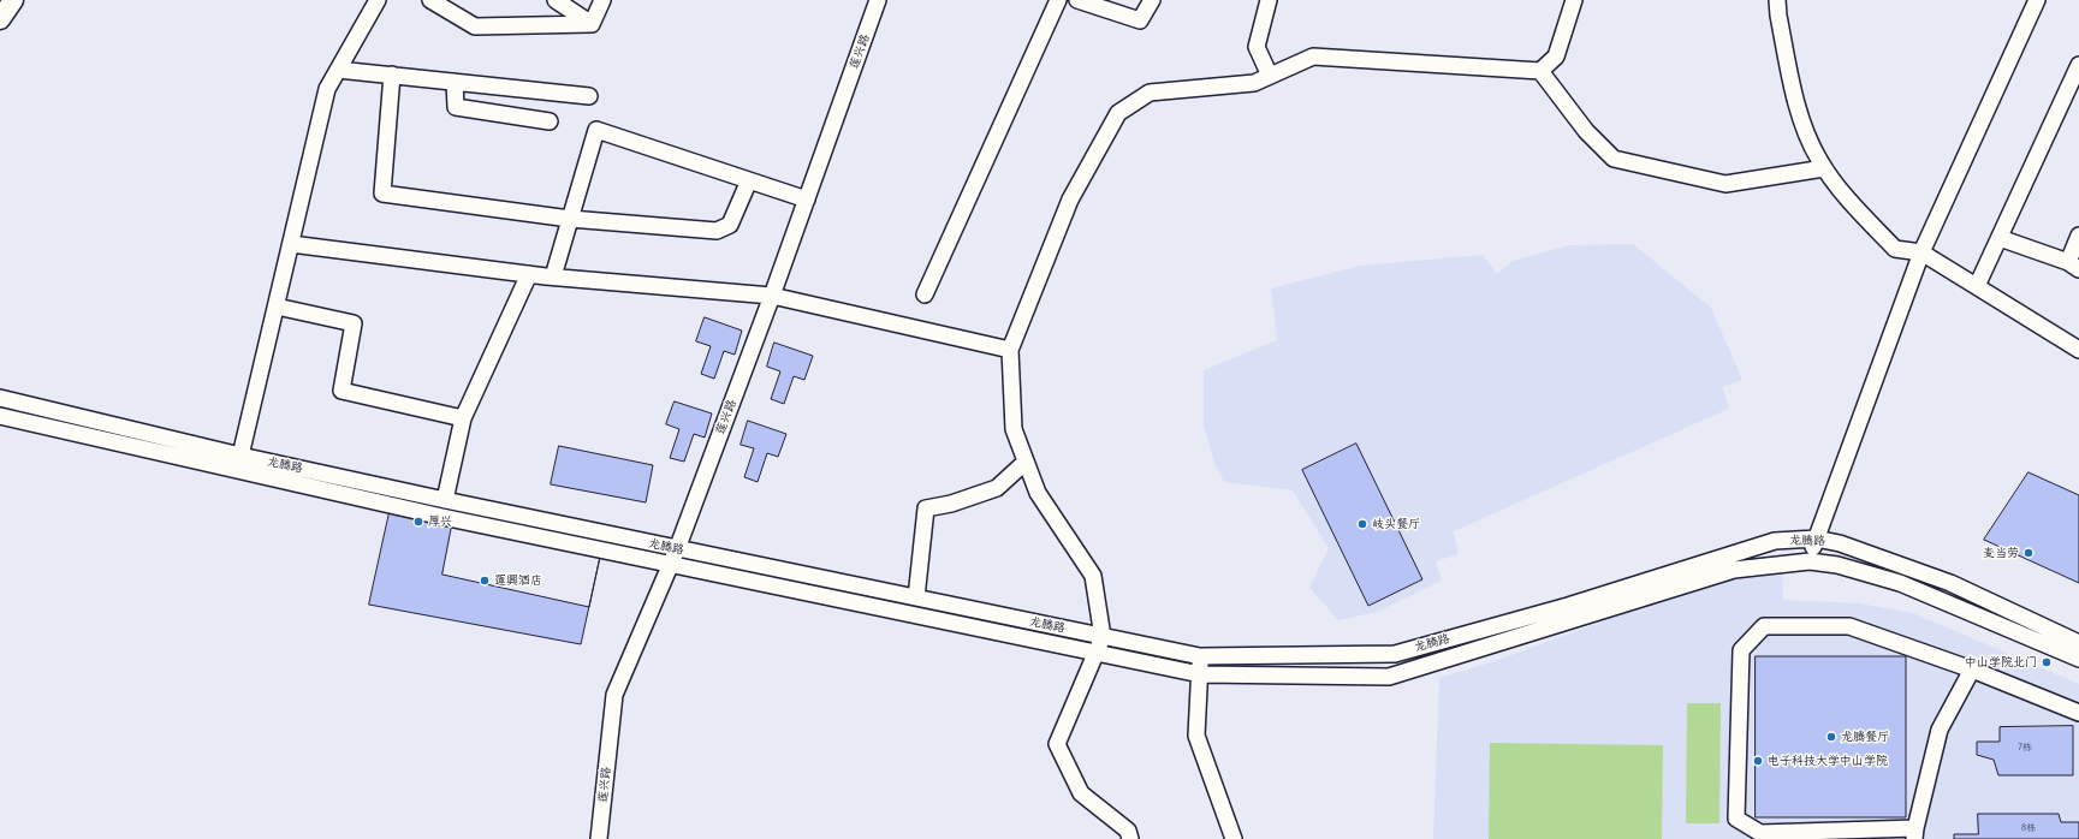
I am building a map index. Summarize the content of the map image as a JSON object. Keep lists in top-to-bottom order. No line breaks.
{"streets":{"street":["莲兴路","龙腾路"]},"crossings":[["莲兴路","龙腾路"]],"places":["厚兴","岐头餐厅","麦当劳","蓮興酒店","中山学院北门","龙腾餐厅","电子科技大学中山学院"],"house_numbers":["7栋","8栋"]}
